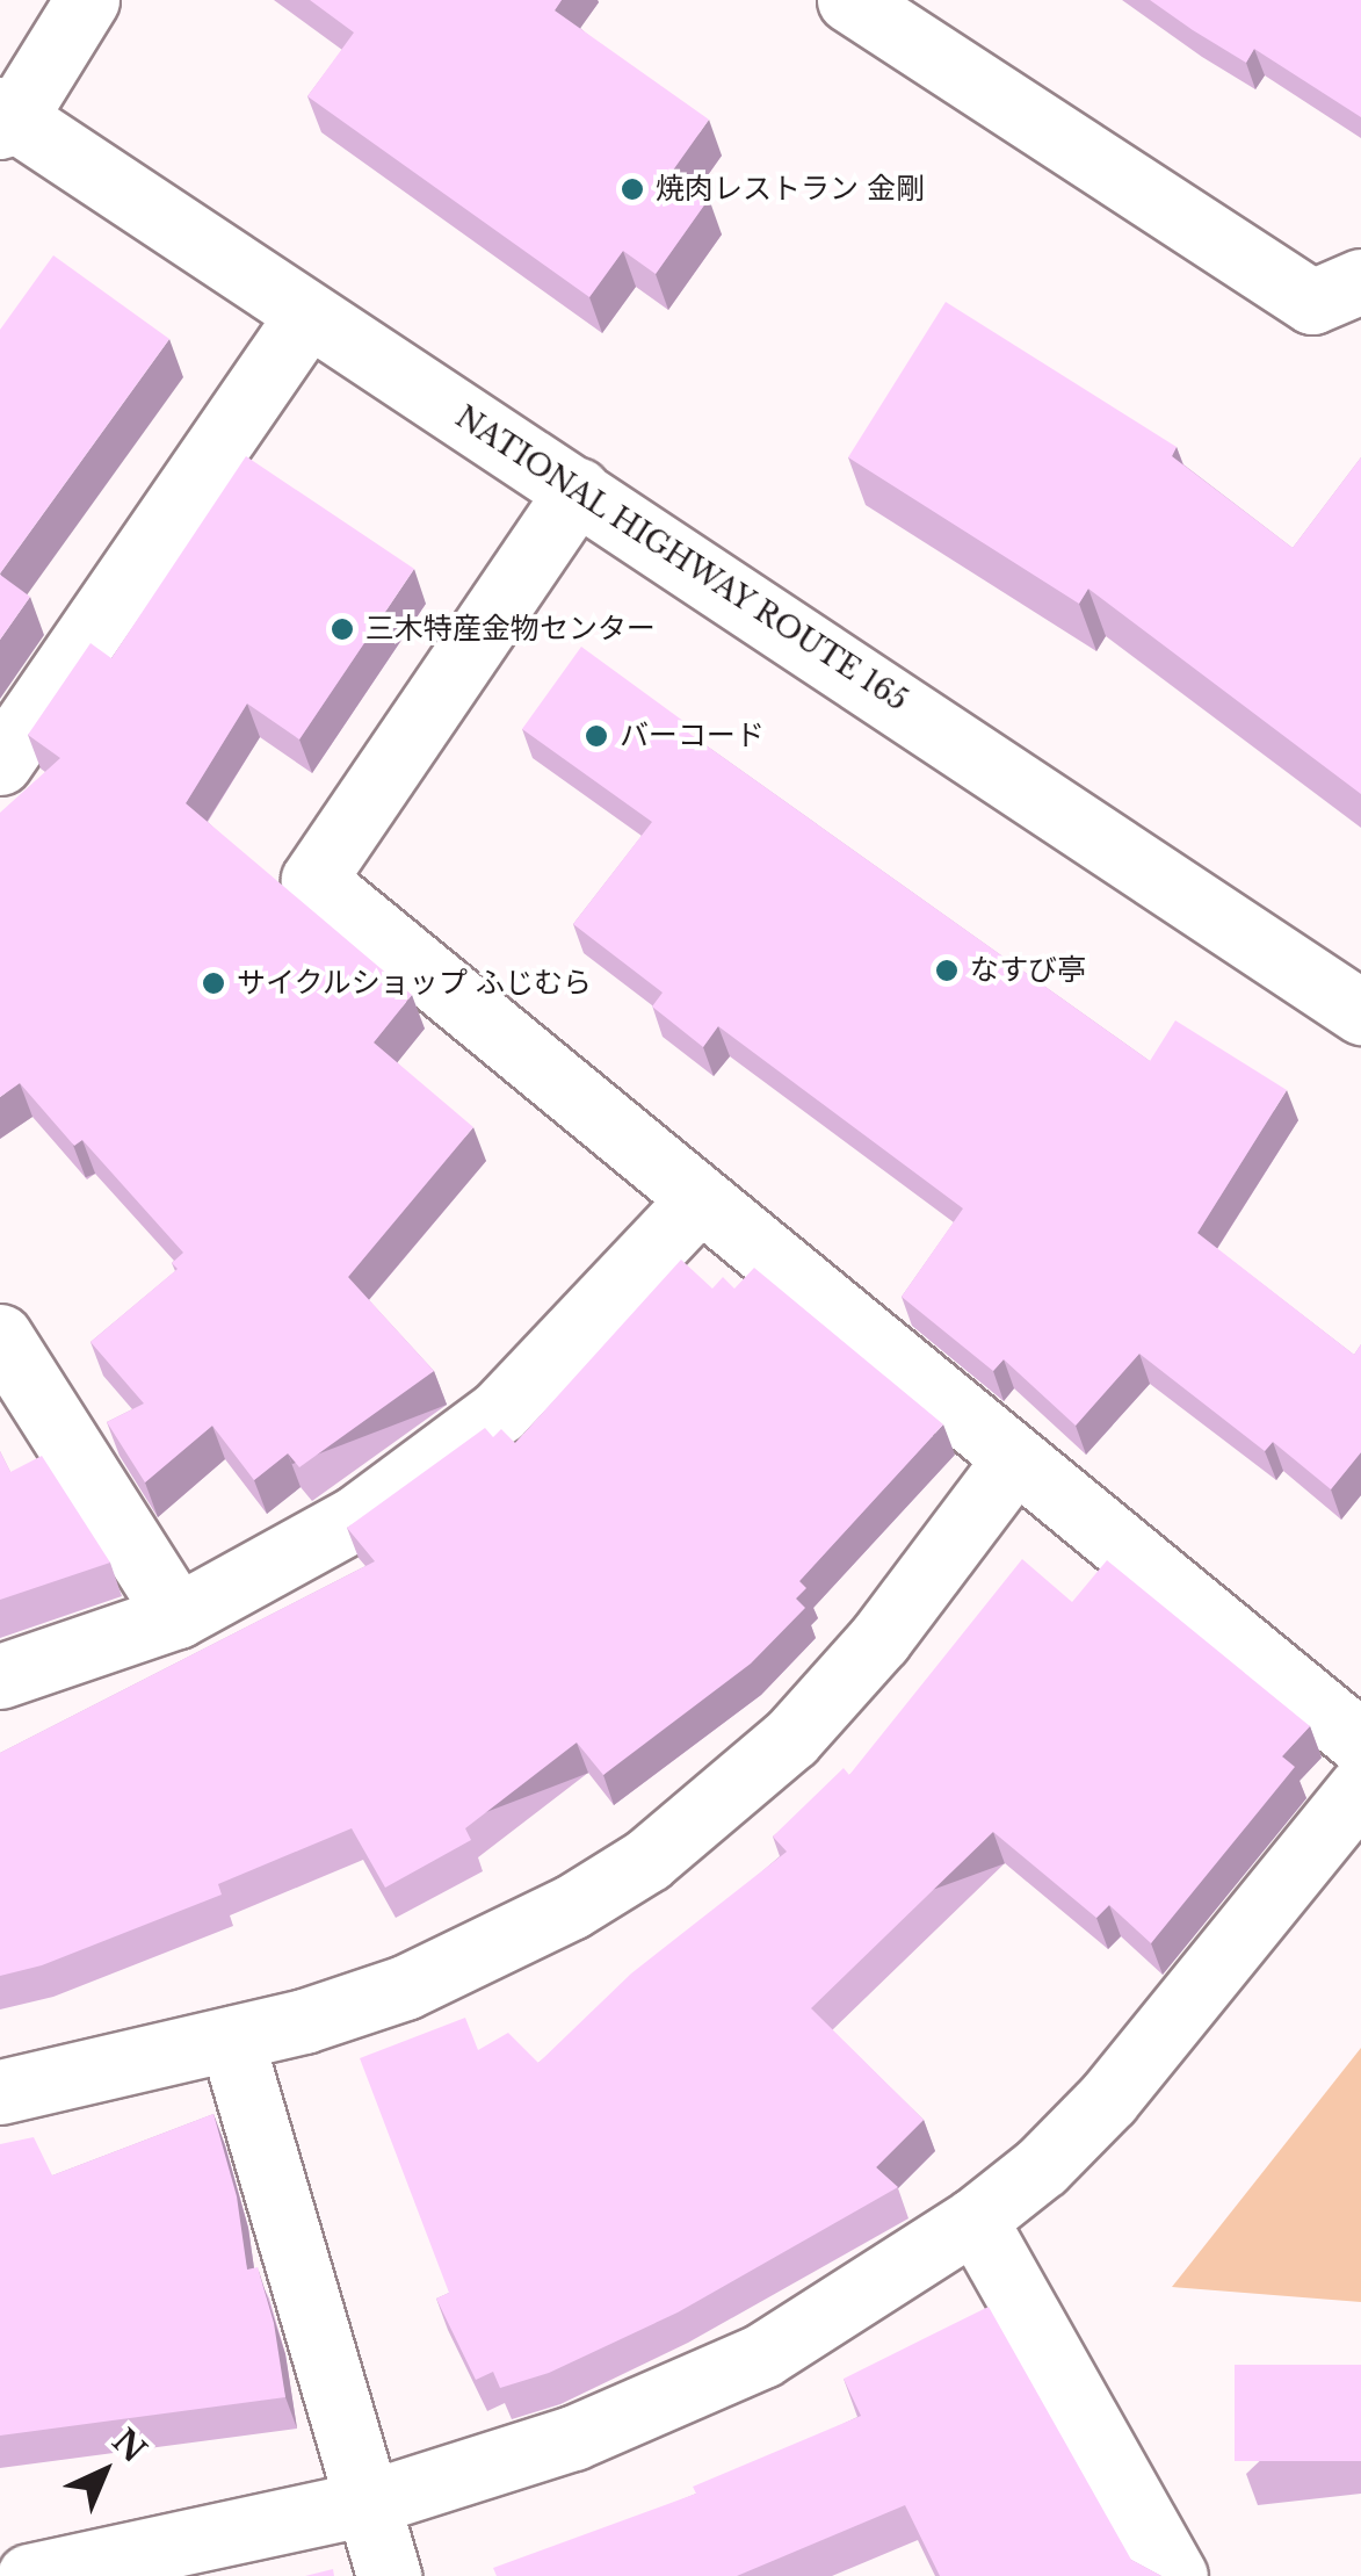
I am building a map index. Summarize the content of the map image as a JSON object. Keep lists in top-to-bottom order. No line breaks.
{"streets":{"main road":["NATIONAL HIGHWAY ROUTE 165"]},"places":["焼肉レストラン 金剛","三木特産金物センター","バーコード","なすび亭","サイクルショップ ふじむら"],"north":"top right"}
